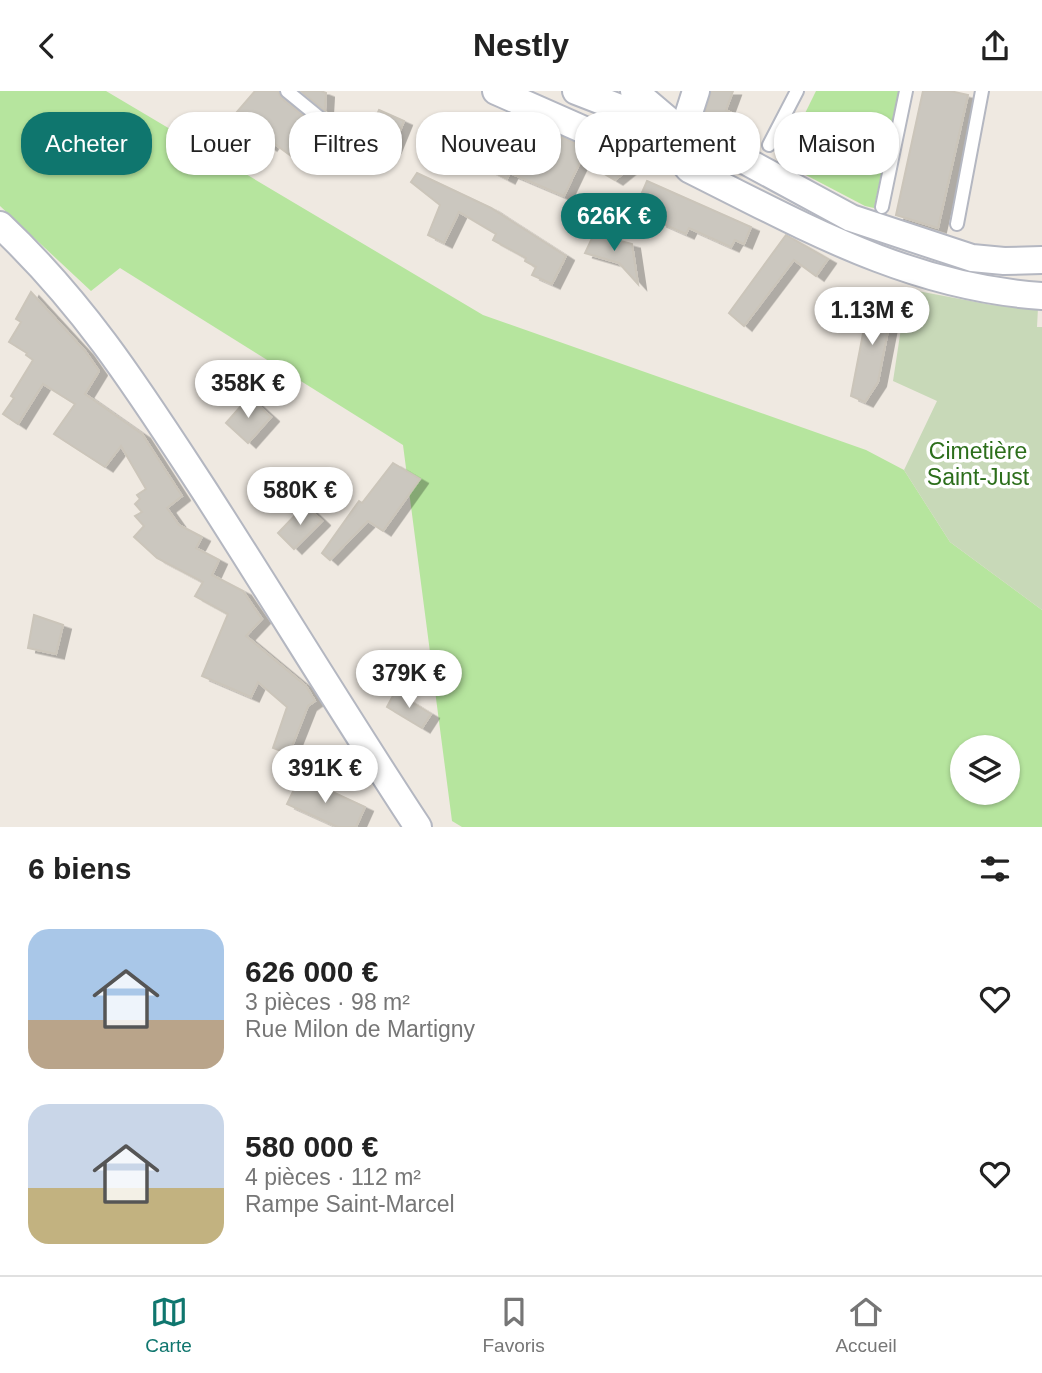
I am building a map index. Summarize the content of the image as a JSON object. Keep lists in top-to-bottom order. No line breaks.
{"parks":["Cimetière Saint-Just"],"page":{"header":"Nestly","chip":["Acheter","Louer","Filtres","Nouveau","Appartement","Maison"],"price":["626K €","1.13M €","358K €","580K €","379K €","391K €"],"heading":"6 biens","list":[{"name":"626 000 €","note":"3 pièces · 98 m² · Rue Milon de Martigny"},{"name":"580 000 €","note":"4 pièces · 112 m² · Rampe Saint-Marcel"}],"tabs":["Carte","Favoris","Accueil"]}}
